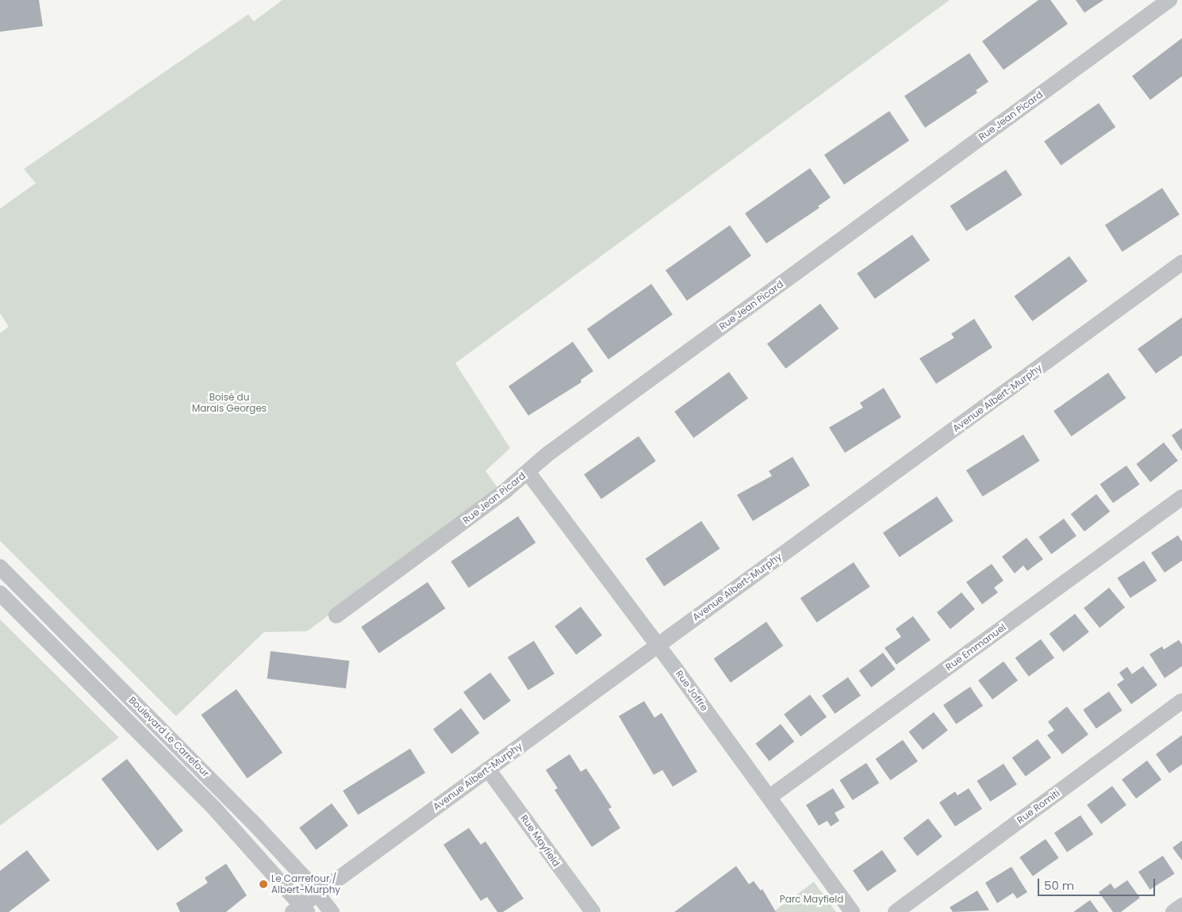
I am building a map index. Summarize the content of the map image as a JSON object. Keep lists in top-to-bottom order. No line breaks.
{"streets":{"street":["Rue Jean Picard","Avenue Albert-Murphy","Rue Emmanuel","Rue Joffre","Boulevard Le Carrefour","Rue Romiti","Rue Mayfield"]},"crossings":[["Rue Jean Picard","Rue Joffre"],["Avenue Albert-Murphy","Rue Joffre"],["Avenue Albert-Murphy","Boulevard Le Carrefour"],["Avenue Albert-Murphy","Rue Mayfield"],["Rue Emmanuel","Rue Joffre"]],"parks":["Boisé du Marais Georges","Parc Mayfield"],"places":["Le Carrefour / Albert-Murphy"],"scale_bar":"50 m"}
